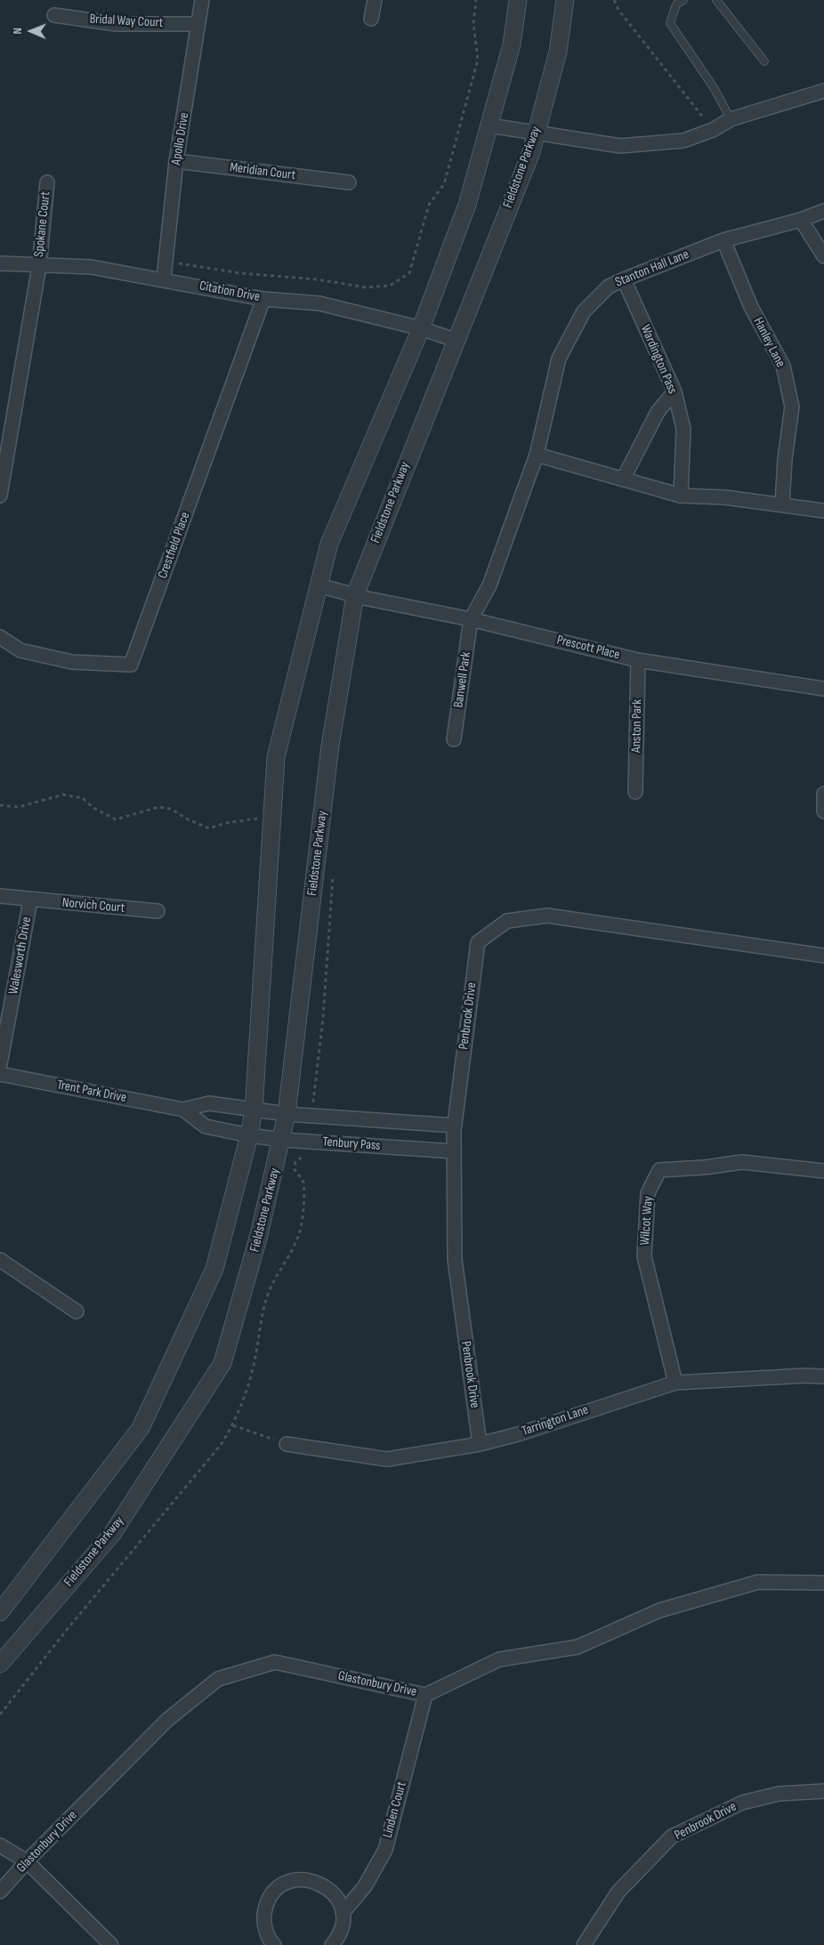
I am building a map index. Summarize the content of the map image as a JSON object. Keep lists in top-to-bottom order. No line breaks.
{"streets":{"street":["Bridal Way Court","Apollo Drive","Fieldstone Parkway","Meridian Court","Spokane Court","Stanton Hall Lane","Citation Drive","Hanley Lane","Wardington Pass","Crestfield Place","Prescott Place","Banwell Park","Anston Park","Norvich Court","Walesworth Drive","Penbrook Drive","Trent Park Drive","Tenbury Pass","Wilcot Way","Tarrington Lane","Glastonbury Drive","Linden Court"]},"crossings":[["Bridal Way Court","Apollo Drive"],["Apollo Drive","Meridian Court"],["Apollo Drive","Citation Drive"],["Fieldstone Parkway","Citation Drive"],["Fieldstone Parkway","Prescott Place"],["Fieldstone Parkway","Tenbury Pass"],["Spokane Court","Citation Drive"],["Stanton Hall Lane","Hanley Lane"],["Stanton Hall Lane","Wardington Pass"],["Stanton Hall Lane","Prescott Place"],["Stanton Hall Lane","Banwell Park"],["Citation Drive","Crestfield Place"],["Prescott Place","Banwell Park"],["Prescott Place","Anston Park"],["Norvich Court","Walesworth Drive"],["Penbrook Drive","Tenbury Pass"],["Penbrook Drive","Tarrington Lane"],["Trent Park Drive","Tenbury Pass"],["Wilcot Way","Tarrington Lane"],["Glastonbury Drive","Linden Court"]],"north":"left"}
